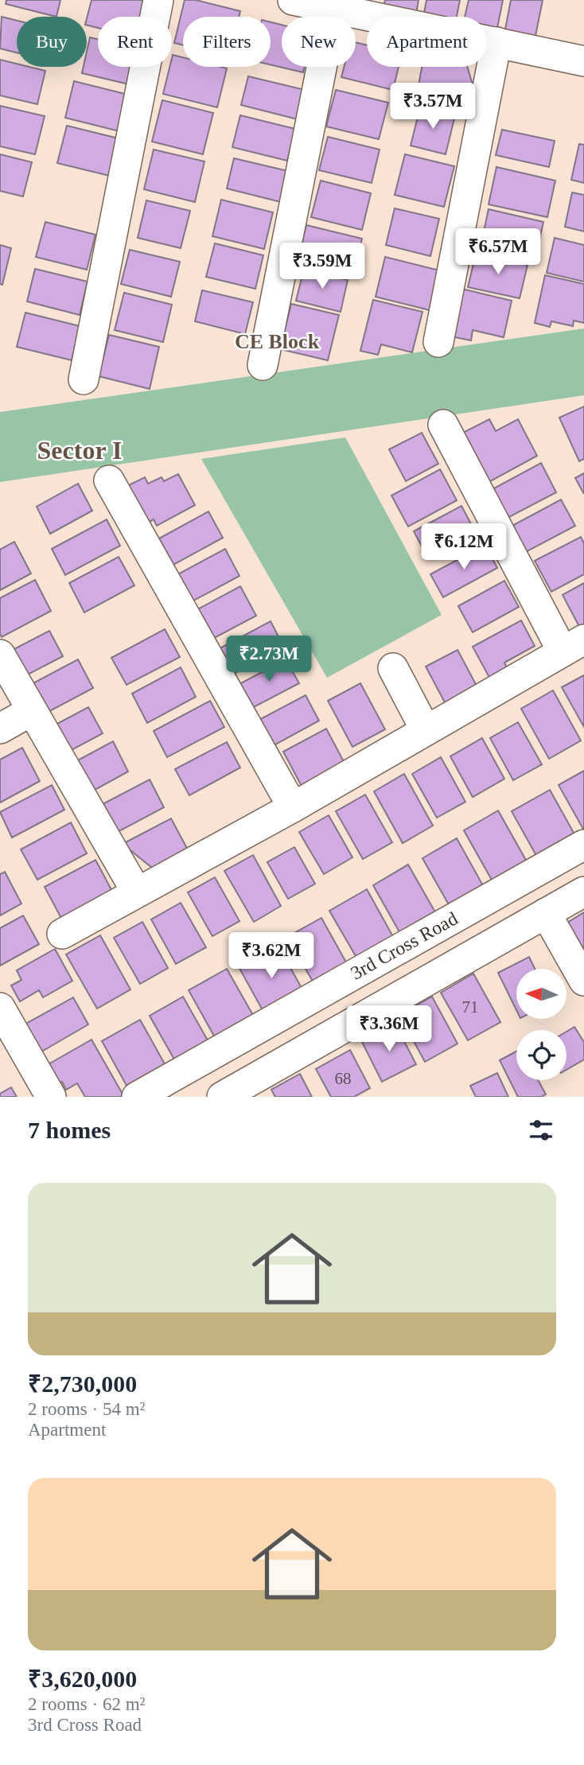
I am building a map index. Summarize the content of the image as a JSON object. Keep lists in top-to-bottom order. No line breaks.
{"streets":{"street":["3rd Cross Road"]},"districts":["CE Block","Sector I"],"house_numbers":["71","68"],"north":"left","page":{"chip":["Buy","Rent","Filters","New","Apartment"],"price":["₹3.57M","₹6.57M","₹3.59M","₹6.12M","₹2.73M","₹3.62M","₹3.36M"],"heading":"7 homes","list":[{"name":"₹2,730,000","note":"2 rooms · 54 m² · Apartment"},{"name":"₹3,620,000","note":"2 rooms · 62 m² · 3rd Cross Road"}]}}
